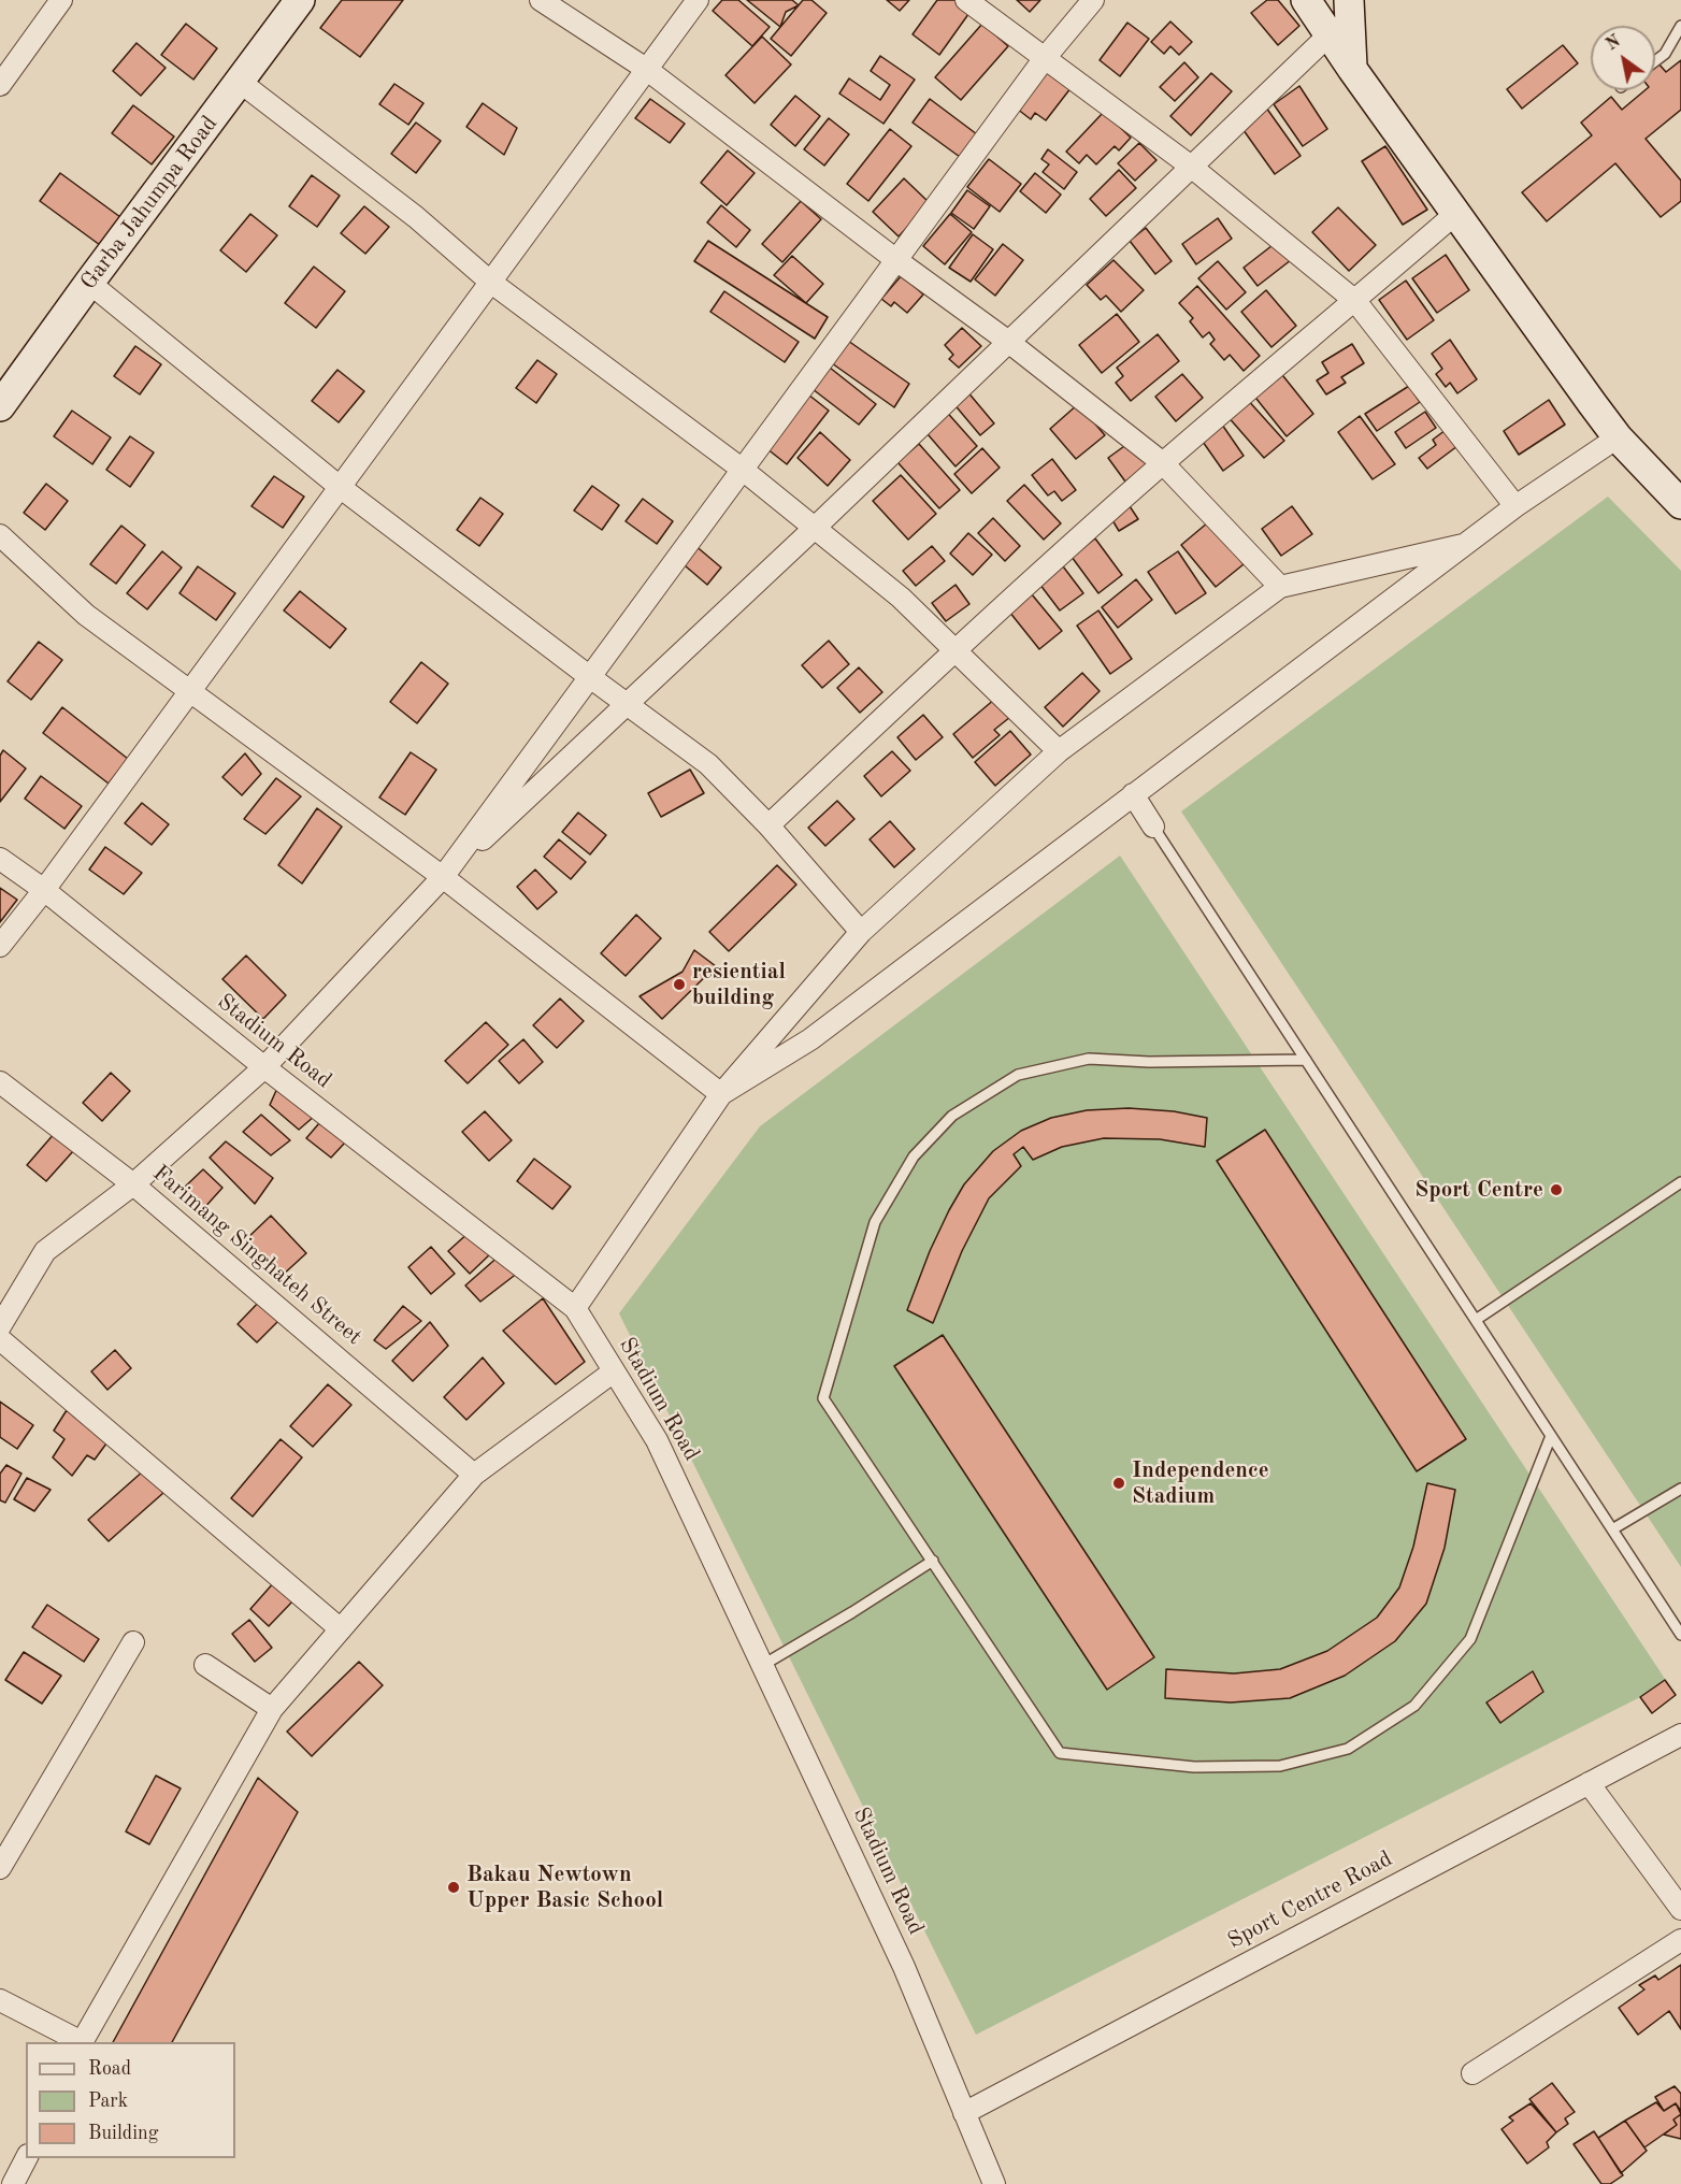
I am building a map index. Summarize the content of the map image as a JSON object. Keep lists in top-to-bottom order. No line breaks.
{"streets":{"street":["Garba Jahumpa Road","Stadium Road","Farimang Singhateh Street","Sport Centre Road"]},"crossings":[["Stadium Road","Sport Centre Road"]],"places":["resiential building","Sport Centre","Independence Stadium","Bakau Newtown Upper Basic School"],"legend":["Road","Park","Building"],"north":"top left"}
